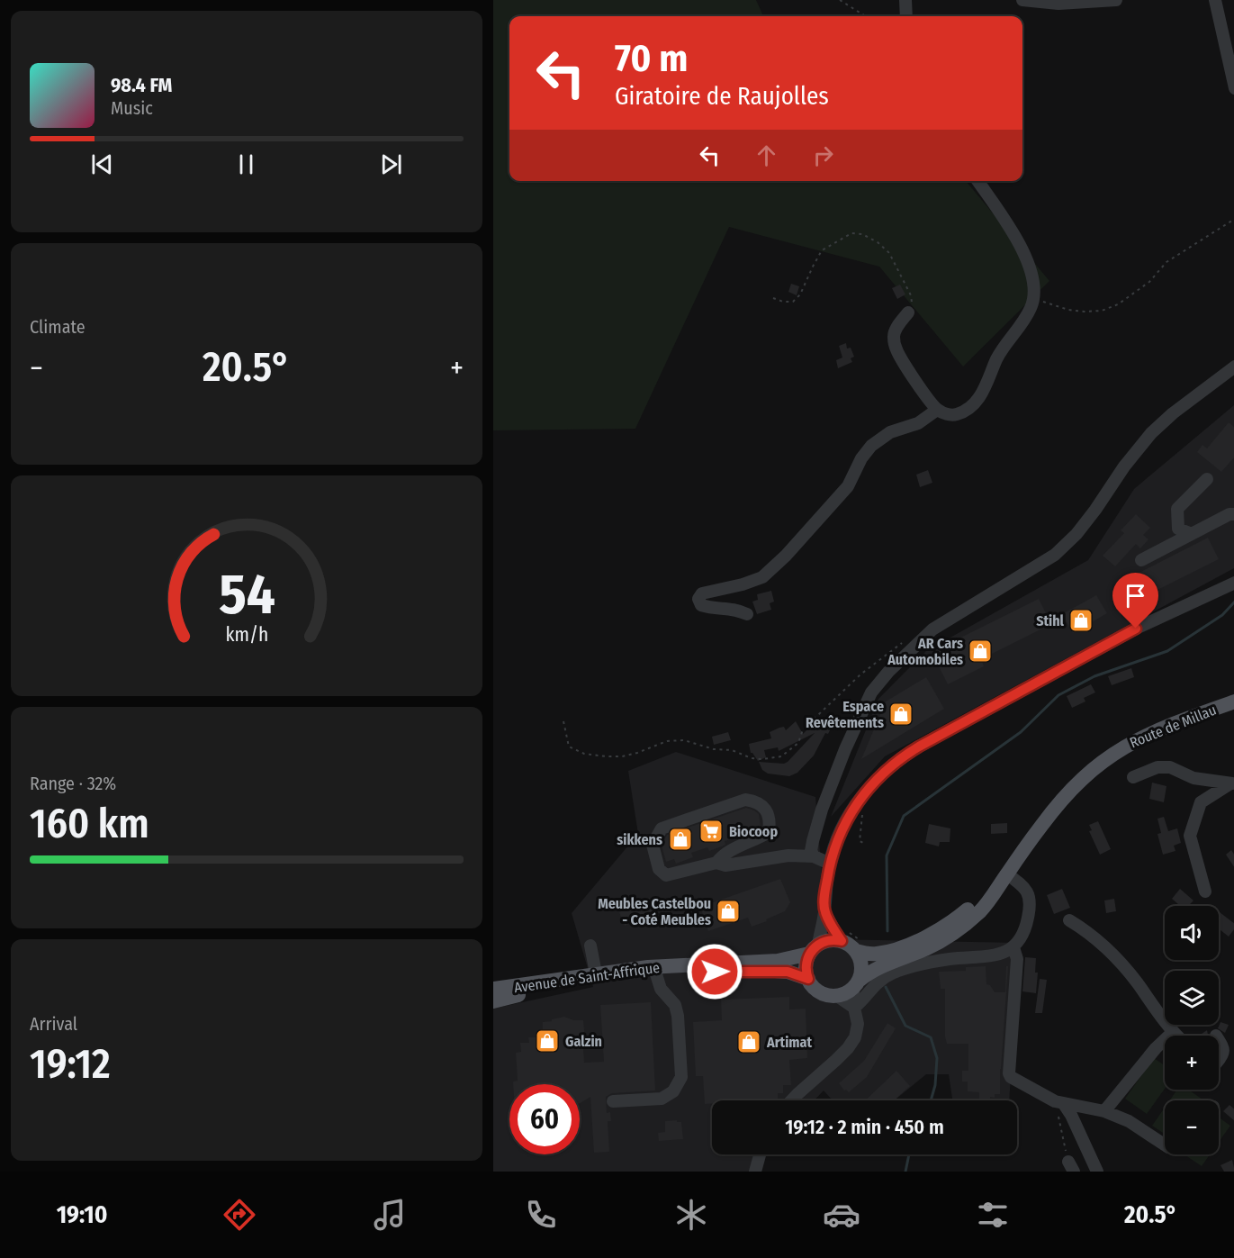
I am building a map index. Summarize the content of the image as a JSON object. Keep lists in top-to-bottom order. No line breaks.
{"streets":{"main road":["Route de Millau","Avenue de Saint-Affrique"]},"places":{"shop":["Stihl","AR Cars Automobiles","Espace Revêtements","sikkens","Meubles Castelbou - Coté Meubles","Galzin","Artimat"],"supermarket":["Biocoop"]},"page":{"turn":["70 m","Giratoire de Raujolles"],"song":["98.4 FM","Music"],"tile":["Climate",["Range · 32%","160 km"],["Arrival","19:12"]],"heat":["−","20.5°","+"],"map_buttons":["+","−"],"limit":"60","trip":"19:12 · 2 min · 450 m","tabs":["19:10","20.5°"],"gauge":["54","km/h"]}}
